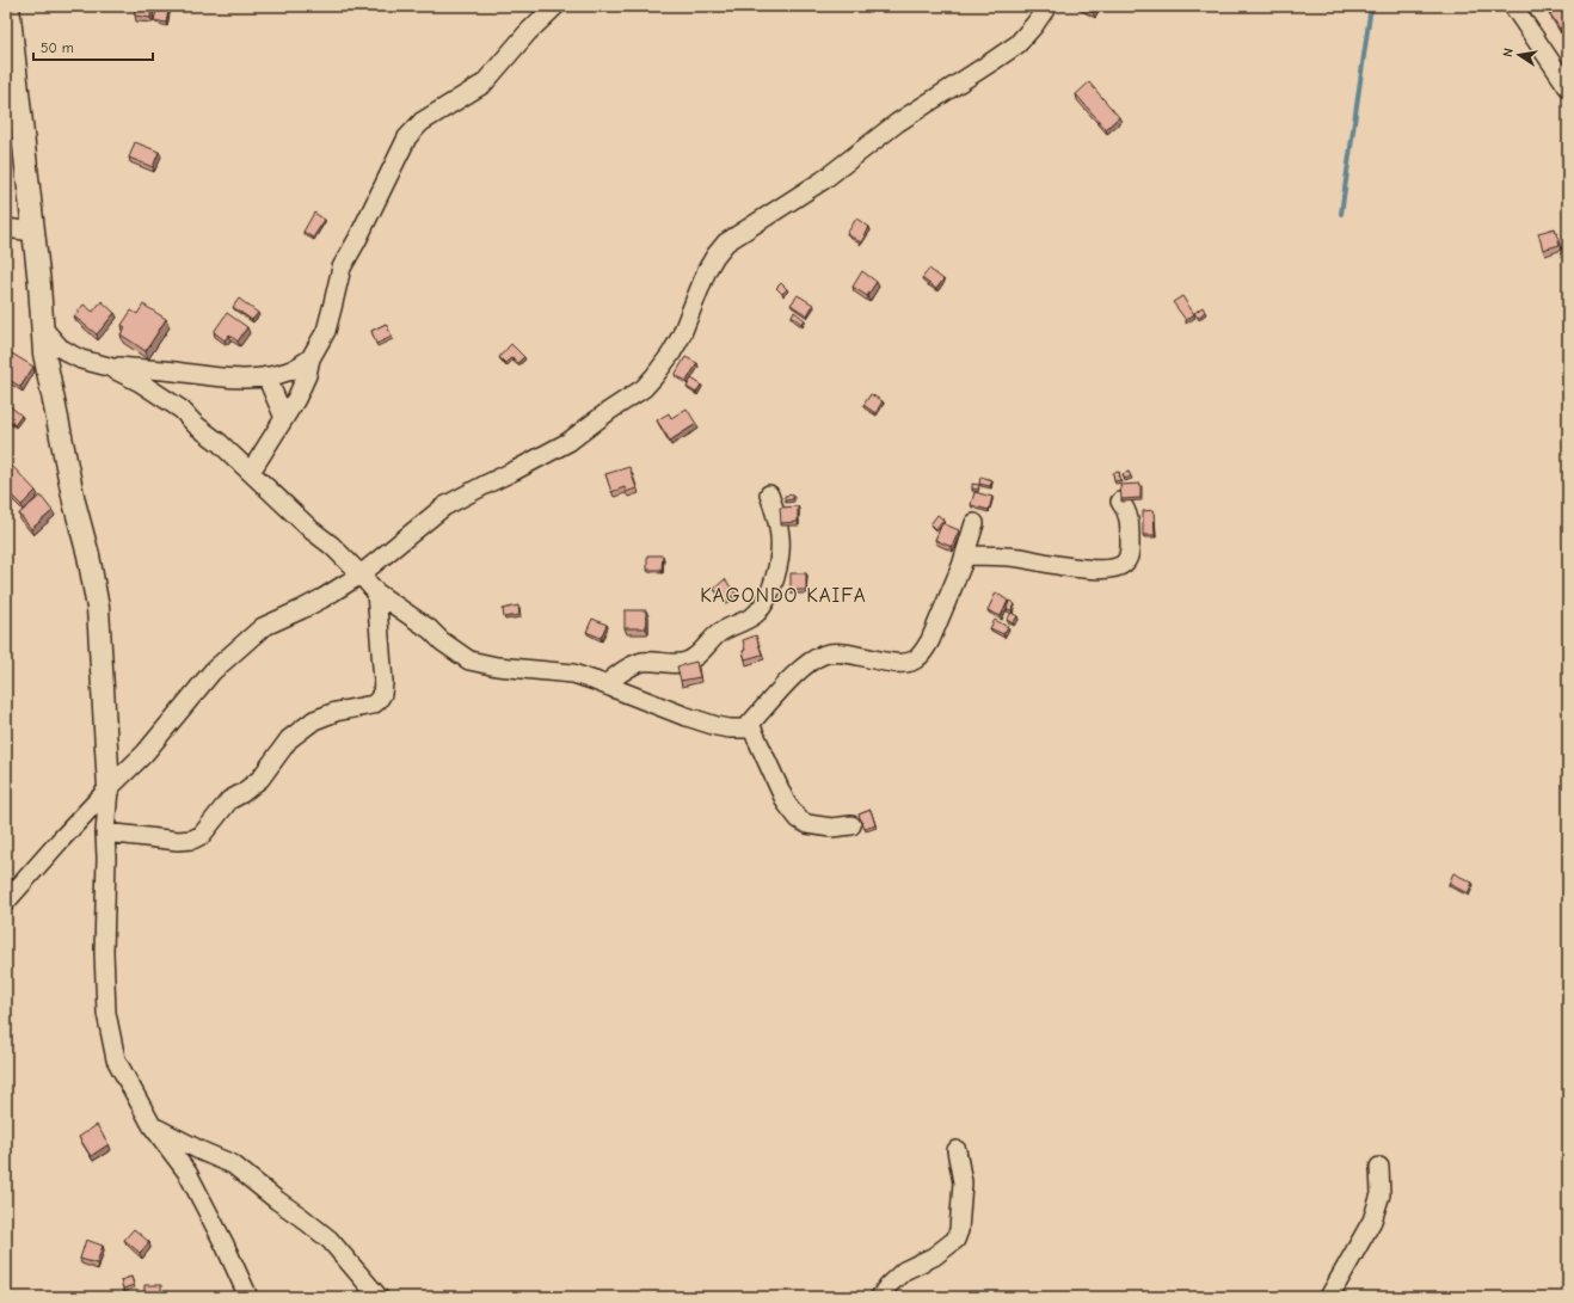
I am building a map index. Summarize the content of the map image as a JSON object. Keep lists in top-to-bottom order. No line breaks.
{"districts":["KAGONDO KAIFA"],"scale_bar":"50 m","north":"left"}
